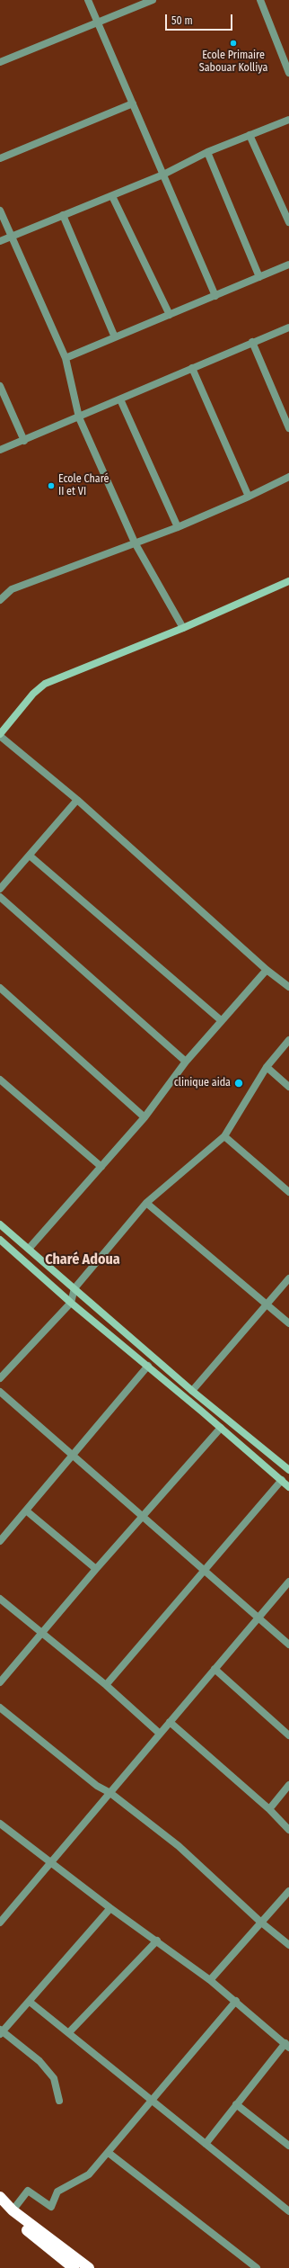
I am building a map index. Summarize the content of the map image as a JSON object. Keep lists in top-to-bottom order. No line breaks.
{"districts":["Charé Adoua"],"places":["Ecole Primaire Sabouar Kolliya","Ecole Charé II et VI","clinique aida"],"scale_bar":"50 m"}
